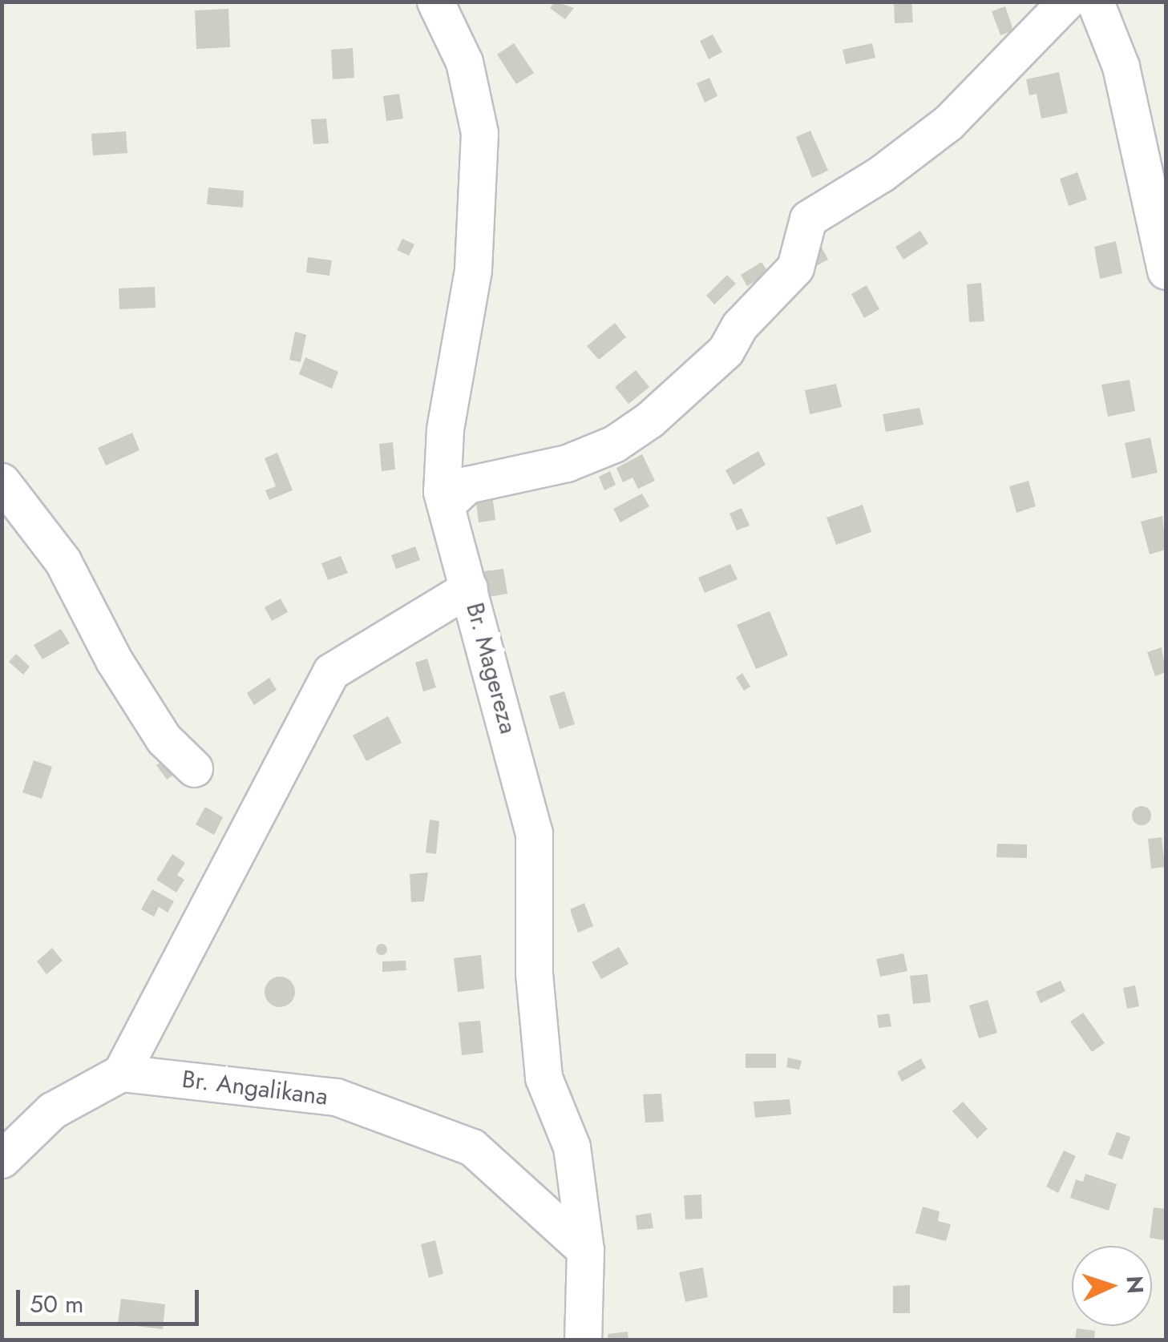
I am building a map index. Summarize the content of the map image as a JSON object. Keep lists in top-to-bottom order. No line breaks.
{"streets":{"street":["Br. Magereza","Br. Angalikana"]},"crossings":[["Br. Magereza","Br. Angalikana"]],"scale_bar":"50 m","north":"right"}
